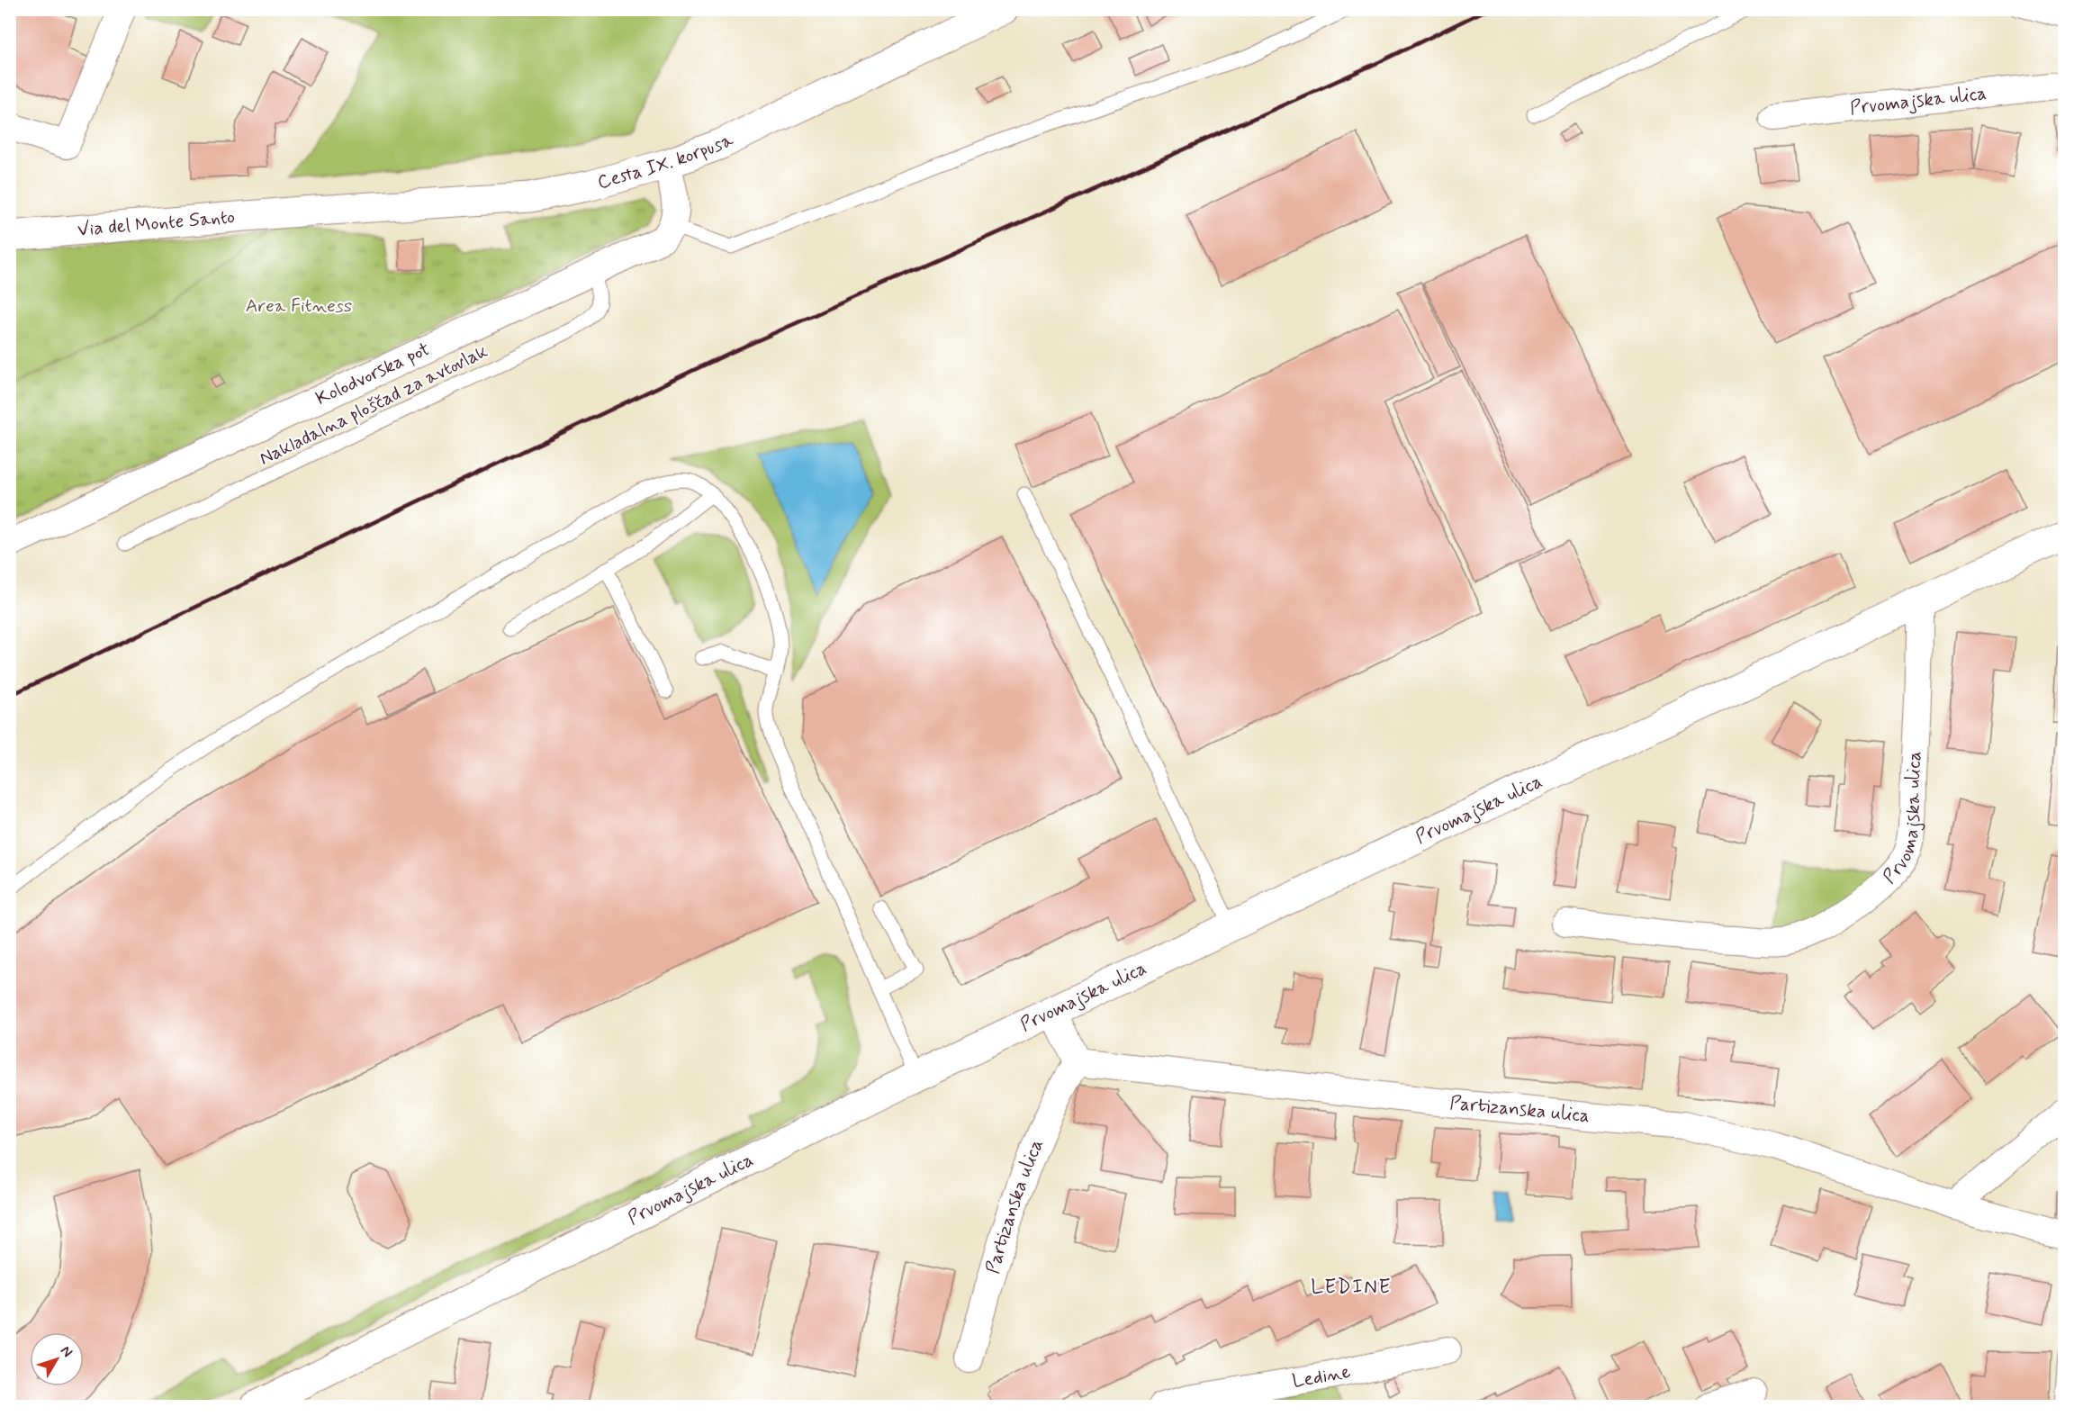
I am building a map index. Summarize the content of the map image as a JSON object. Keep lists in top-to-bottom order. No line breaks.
{"streets":{"street":["Prvomajska ulica","Cesta IX. korpusa","Via del Monte Santo","Kolodvorska pot","Partizanska ulica","Ledine"],"lane":["Nakladalna ploščad za avtovlak"]},"crossings":[["Cesta IX. korpusa","Via del Monte Santo"],["Kolodvorska pot","Nakladalna ploščad za avtovlak"]],"districts":["LEDINE"],"parks":["Area Fitness"],"north":"top right"}
